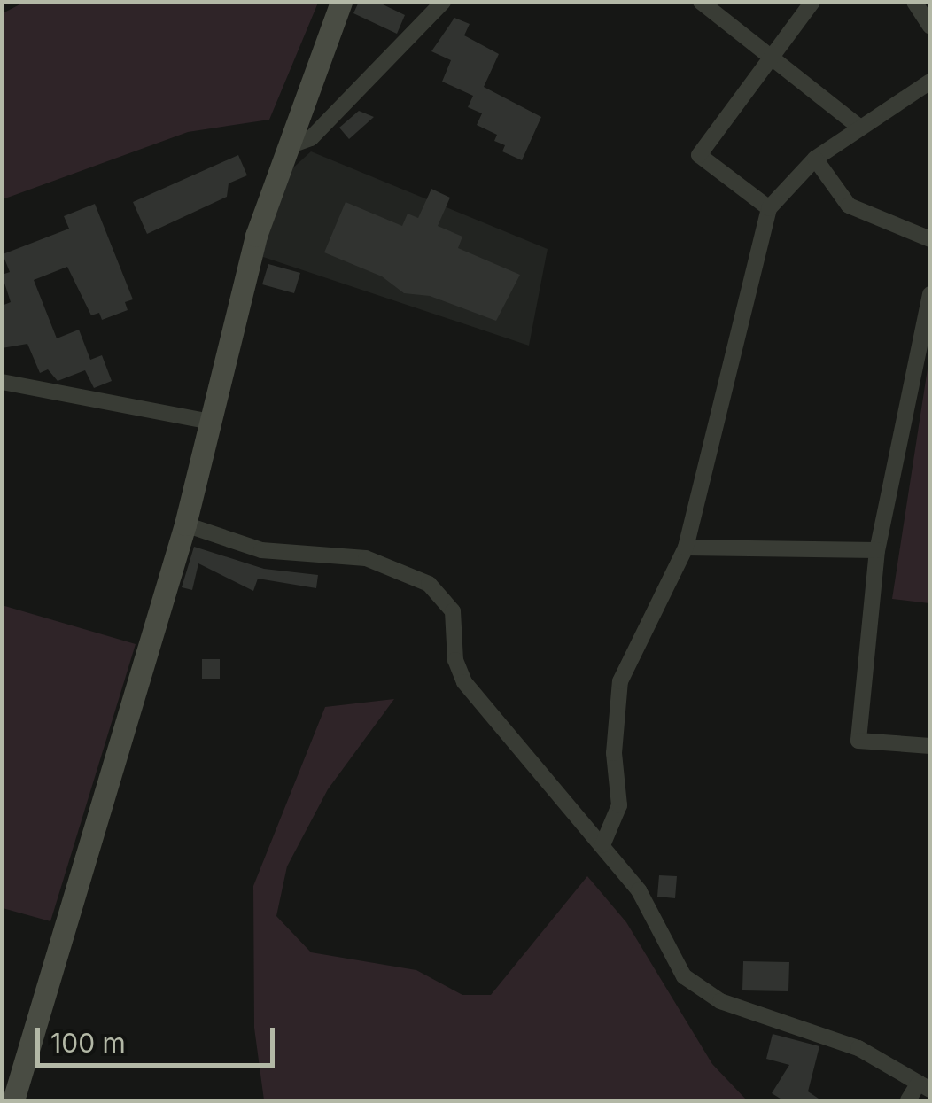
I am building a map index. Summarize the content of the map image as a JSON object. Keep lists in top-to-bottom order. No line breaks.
{"scale_bar":"100 m"}
